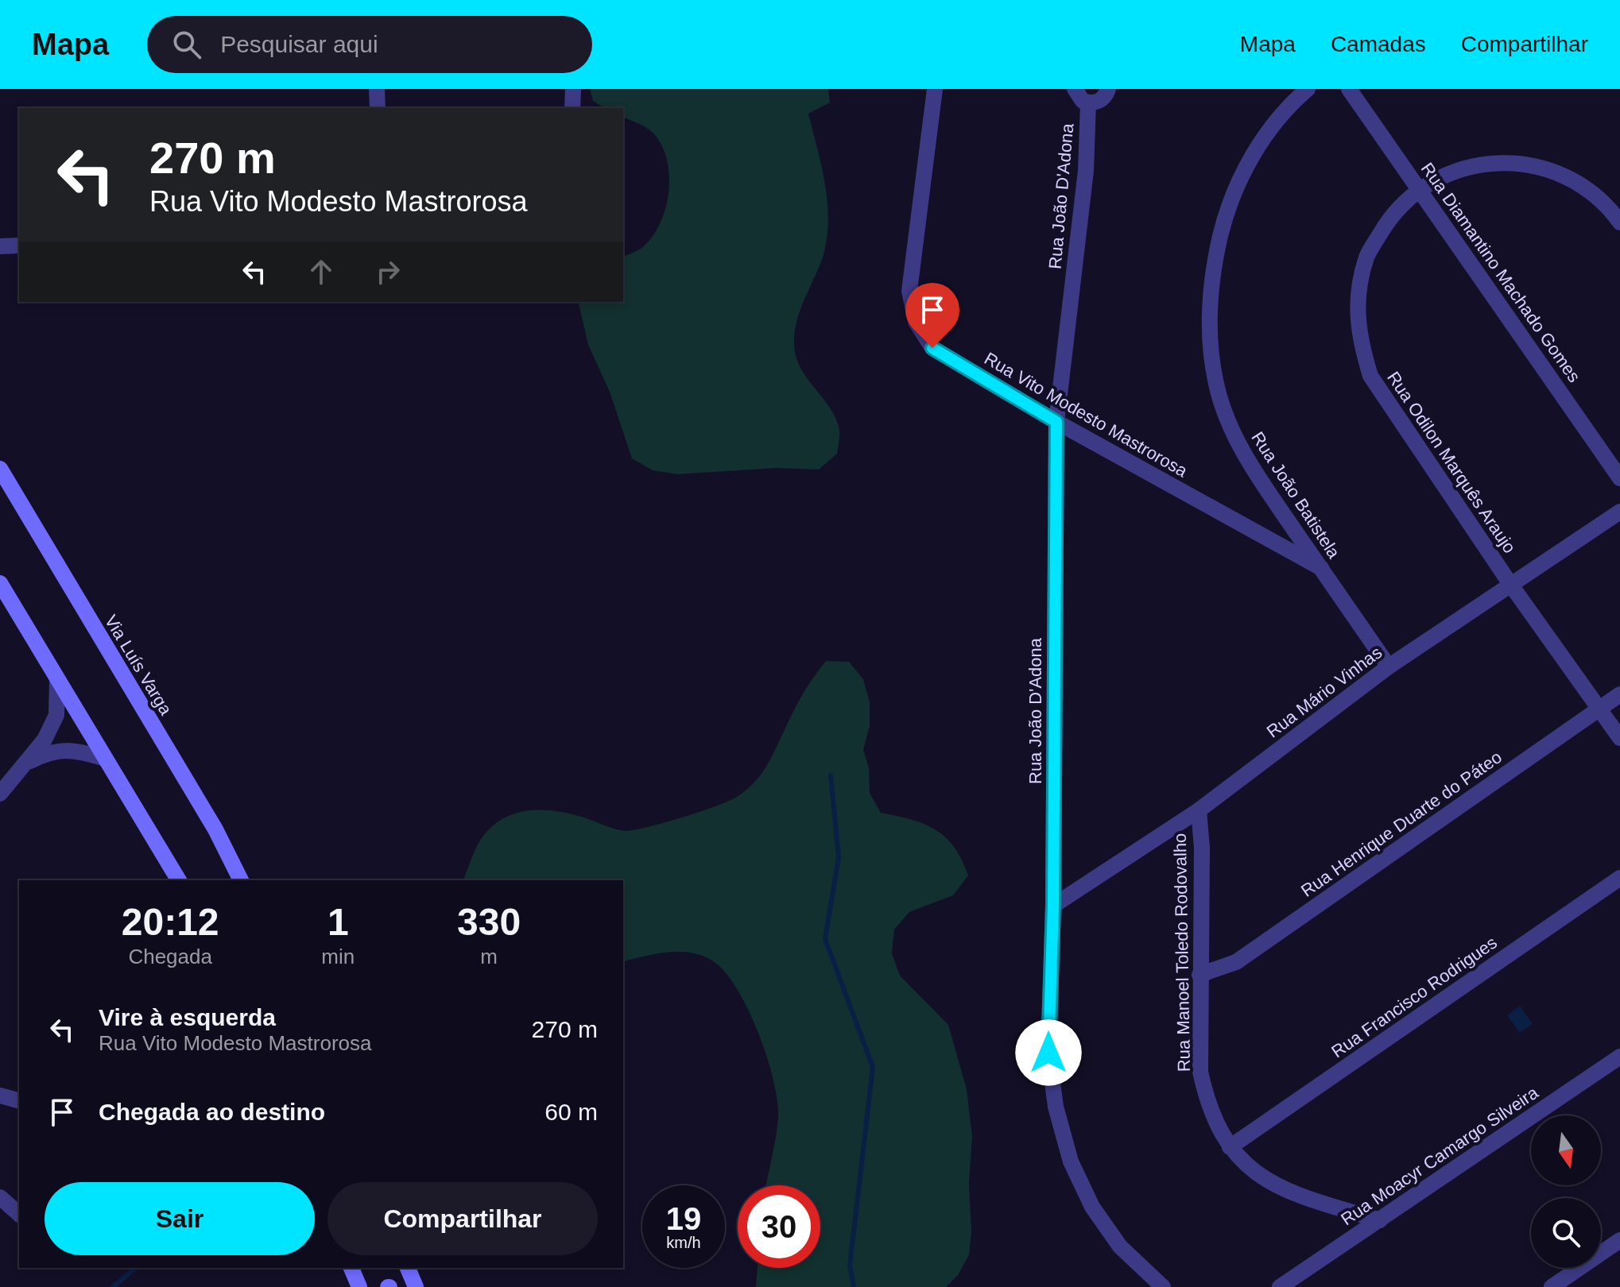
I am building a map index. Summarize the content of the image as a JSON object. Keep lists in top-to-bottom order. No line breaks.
{"streets":{"main road":["Via Luís Varga"],"street":["Rua João D'Adona","Rua Diamantino Machado Gomes","Rua Vito Modesto Mastrorosa","Rua Odilon Marquês Araujo","Rua João Batistela","Rua Mário Vinhas","Rua Henrique Duarte do Páteo","Rua Manoel Toledo Rodovalho","Rua Francisco Rodrigues","Rua Moacyr Camargo Silveira"]},"crossings":[["Rua João D'Adona","Rua Vito Modesto Mastrorosa"],["Rua João D'Adona","Rua Mário Vinhas"],["Rua Diamantino Machado Gomes","Rua Odilon Marquês Araujo"],["Rua Vito Modesto Mastrorosa","Rua João Batistela"],["Rua Odilon Marquês Araujo","Rua Mário Vinhas"],["Rua Odilon Marquês Araujo","Rua Henrique Duarte do Páteo"],["Rua João Batistela","Rua Mário Vinhas"],["Rua Mário Vinhas","Rua Manoel Toledo Rodovalho"],["Rua Henrique Duarte do Páteo","Rua Manoel Toledo Rodovalho"],["Rua Manoel Toledo Rodovalho","Rua Francisco Rodrigues"],["Rua Manoel Toledo Rodovalho","Rua Moacyr Camargo Silveira"]],"north":"bottom","page":{"header":"Mapa","search":"Pesquisar aqui","nav":["Mapa","Camadas","Compartilhar"],"turn":["270 m","Rua Vito Modesto Mastrorosa"],"eta":["20:12","Chegada","1","min","330","m"],"list":[{"name":"Vire à esquerda","note":"Rua Vito Modesto Mastrorosa","value":"270 m"},{"name":"Chegada ao destino","value":"60 m"}],"buttons":["Sair","Compartilhar"],"speed":"19 km/h","limit":"30"}}
